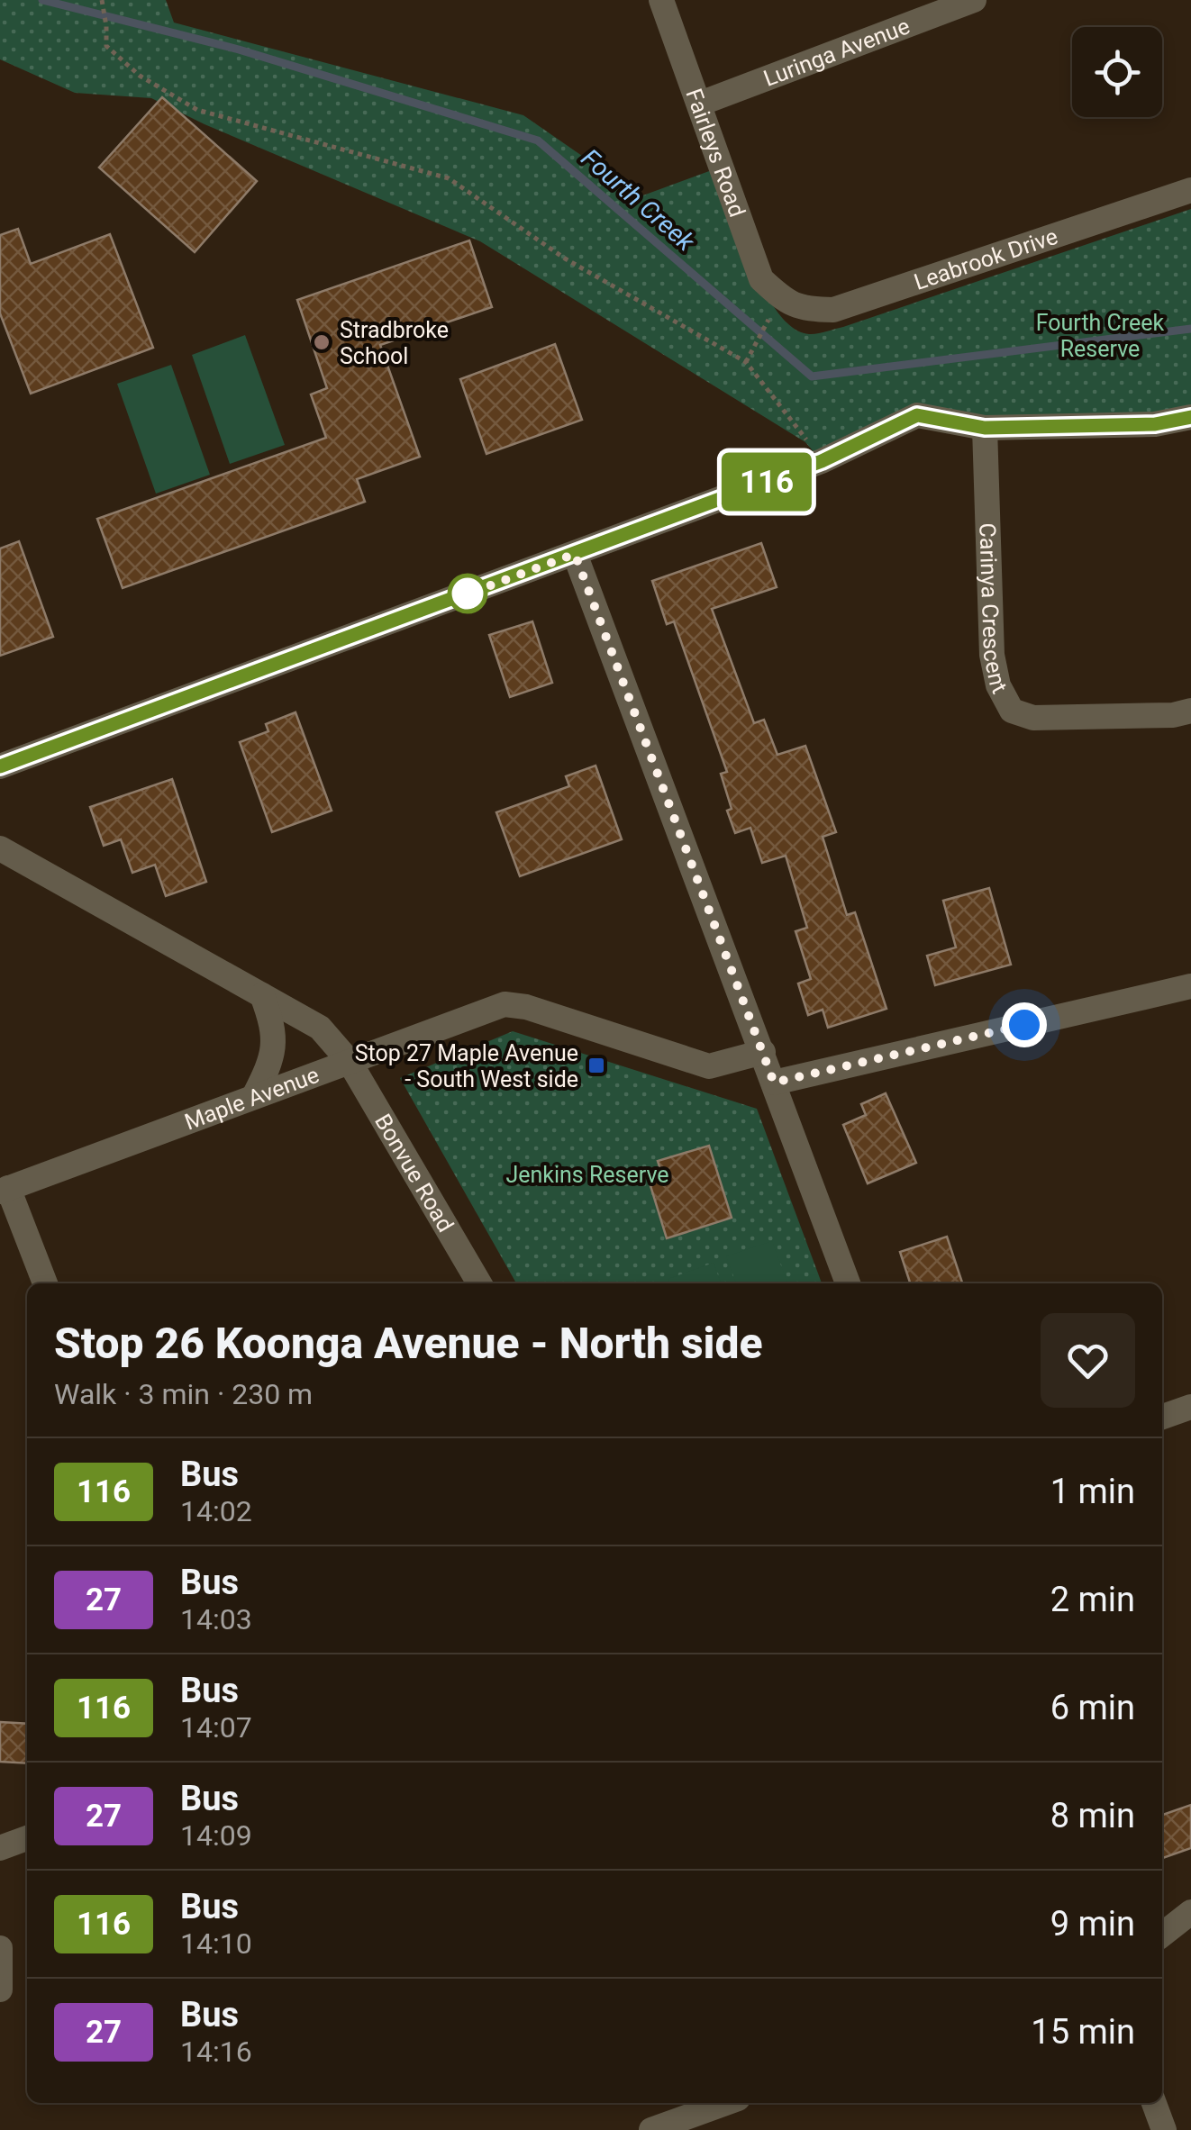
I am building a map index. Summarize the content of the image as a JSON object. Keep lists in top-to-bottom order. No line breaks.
{"streets":{"street":["Luringa Avenue","Fairleys Road","Leabrook Drive","Carinya Crescent","Maple Avenue","Bonvue Road"]},"crossings":[["Luringa Avenue","Fairleys Road"],["Fairleys Road","Leabrook Drive"],["Maple Avenue","Bonvue Road"]],"water":["Fourth Creek"],"parks":["Fourth Creek Reserve","Jenkins Reserve"],"places":{"other":["Stradbroke School"],"transit":["Stop 27 Maple Avenue - South West side"]},"lines":["bus line 116"],"page":{"on_map":"116","heading":["Stop 26 Koonga Avenue - North side","Walk · 3 min · 230 m"],"list":[{"mark":"116","name":"Bus","note":"14:02","value":"1 min"},{"mark":"27","name":"Bus","note":"14:03","value":"2 min"},{"mark":"116","name":"Bus","note":"14:07","value":"6 min"},{"mark":"27","name":"Bus","note":"14:09","value":"8 min"},{"mark":"116","name":"Bus","note":"14:10","value":"9 min"},{"mark":"27","name":"Bus","note":"14:16","value":"15 min"}]}}
